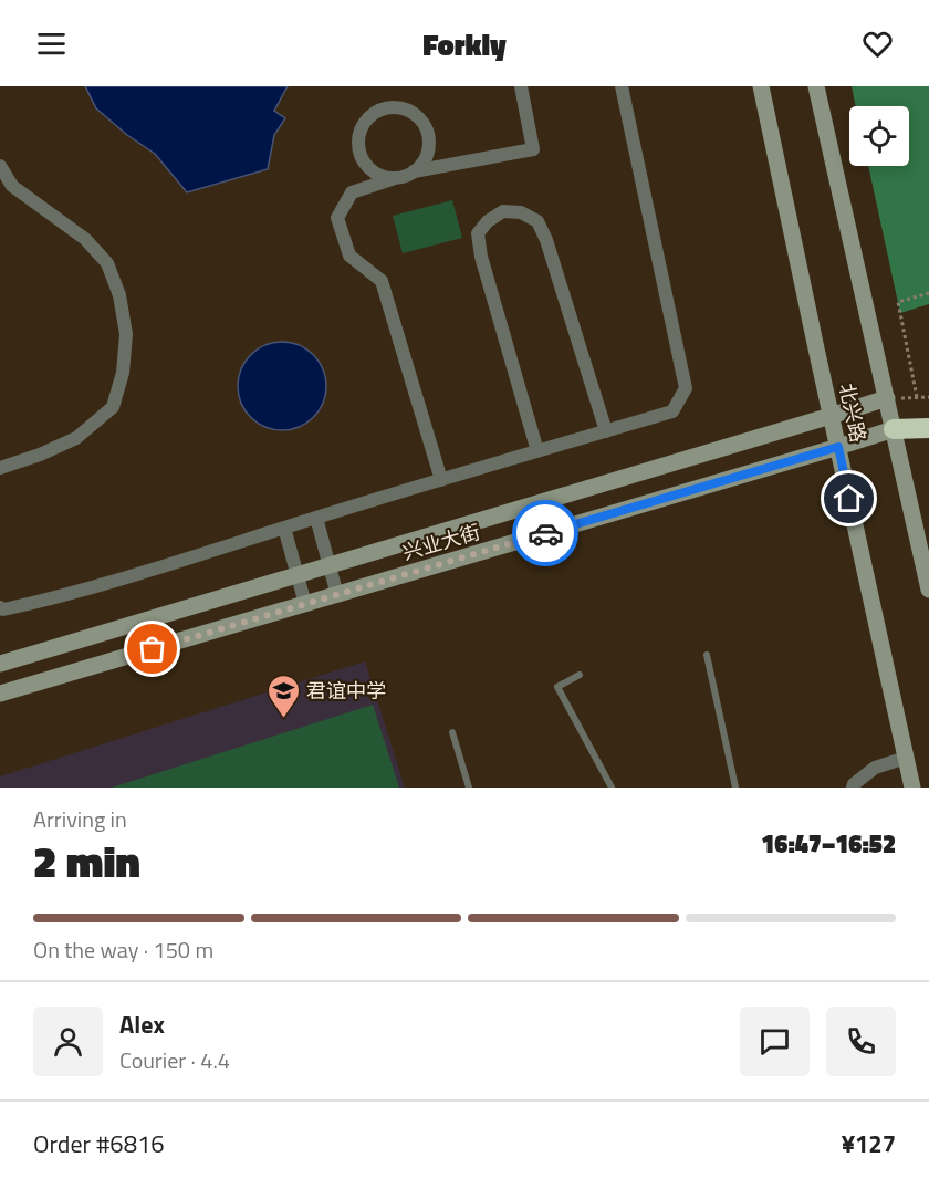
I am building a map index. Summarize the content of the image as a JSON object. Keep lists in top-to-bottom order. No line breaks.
{"streets":{"main road":["北兴路","兴业大街"]},"crossings":[["北兴路","兴业大街"]],"places":{"school or university":["君谊中学"]},"page":{"header":"Forkly","heading":["2 min","Arriving in","16:47–16:52"],"panel":["Alex","Courier · 4.4","Order #6816","¥127"],"bar":"On the way · 150 m"}}
